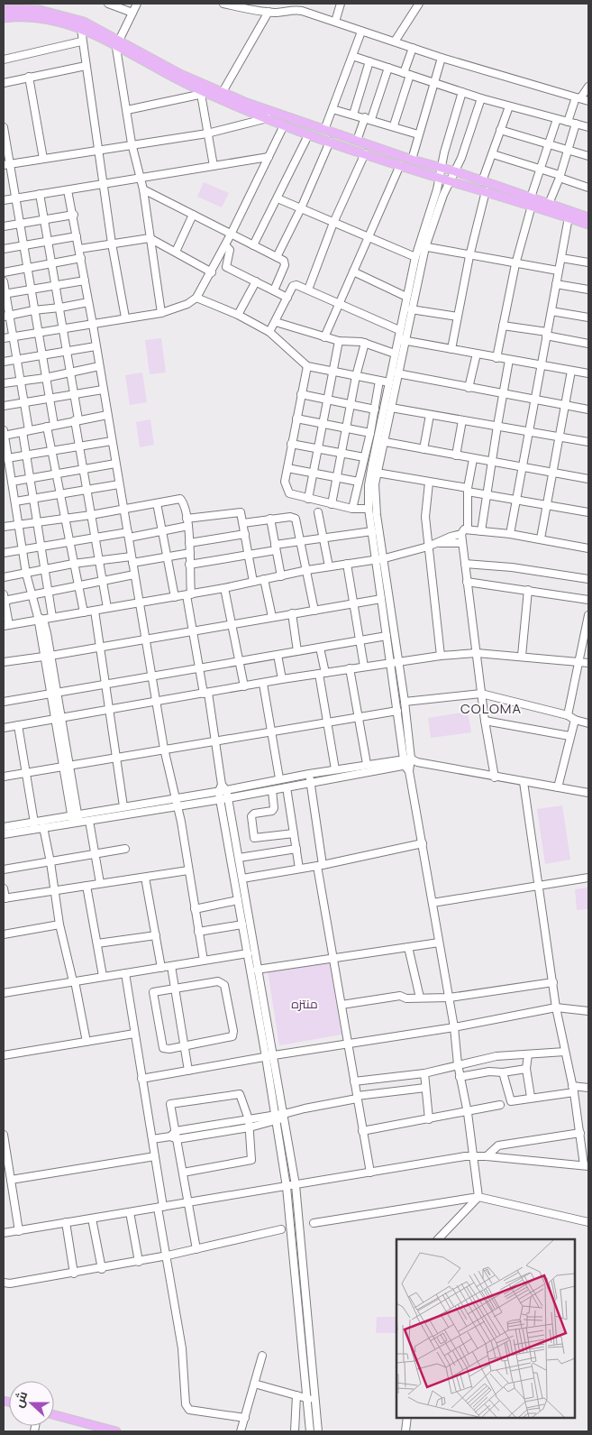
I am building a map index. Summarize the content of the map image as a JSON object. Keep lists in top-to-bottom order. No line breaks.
{"districts":["COLOMA"],"parks":["منتزه"],"north":"left"}
